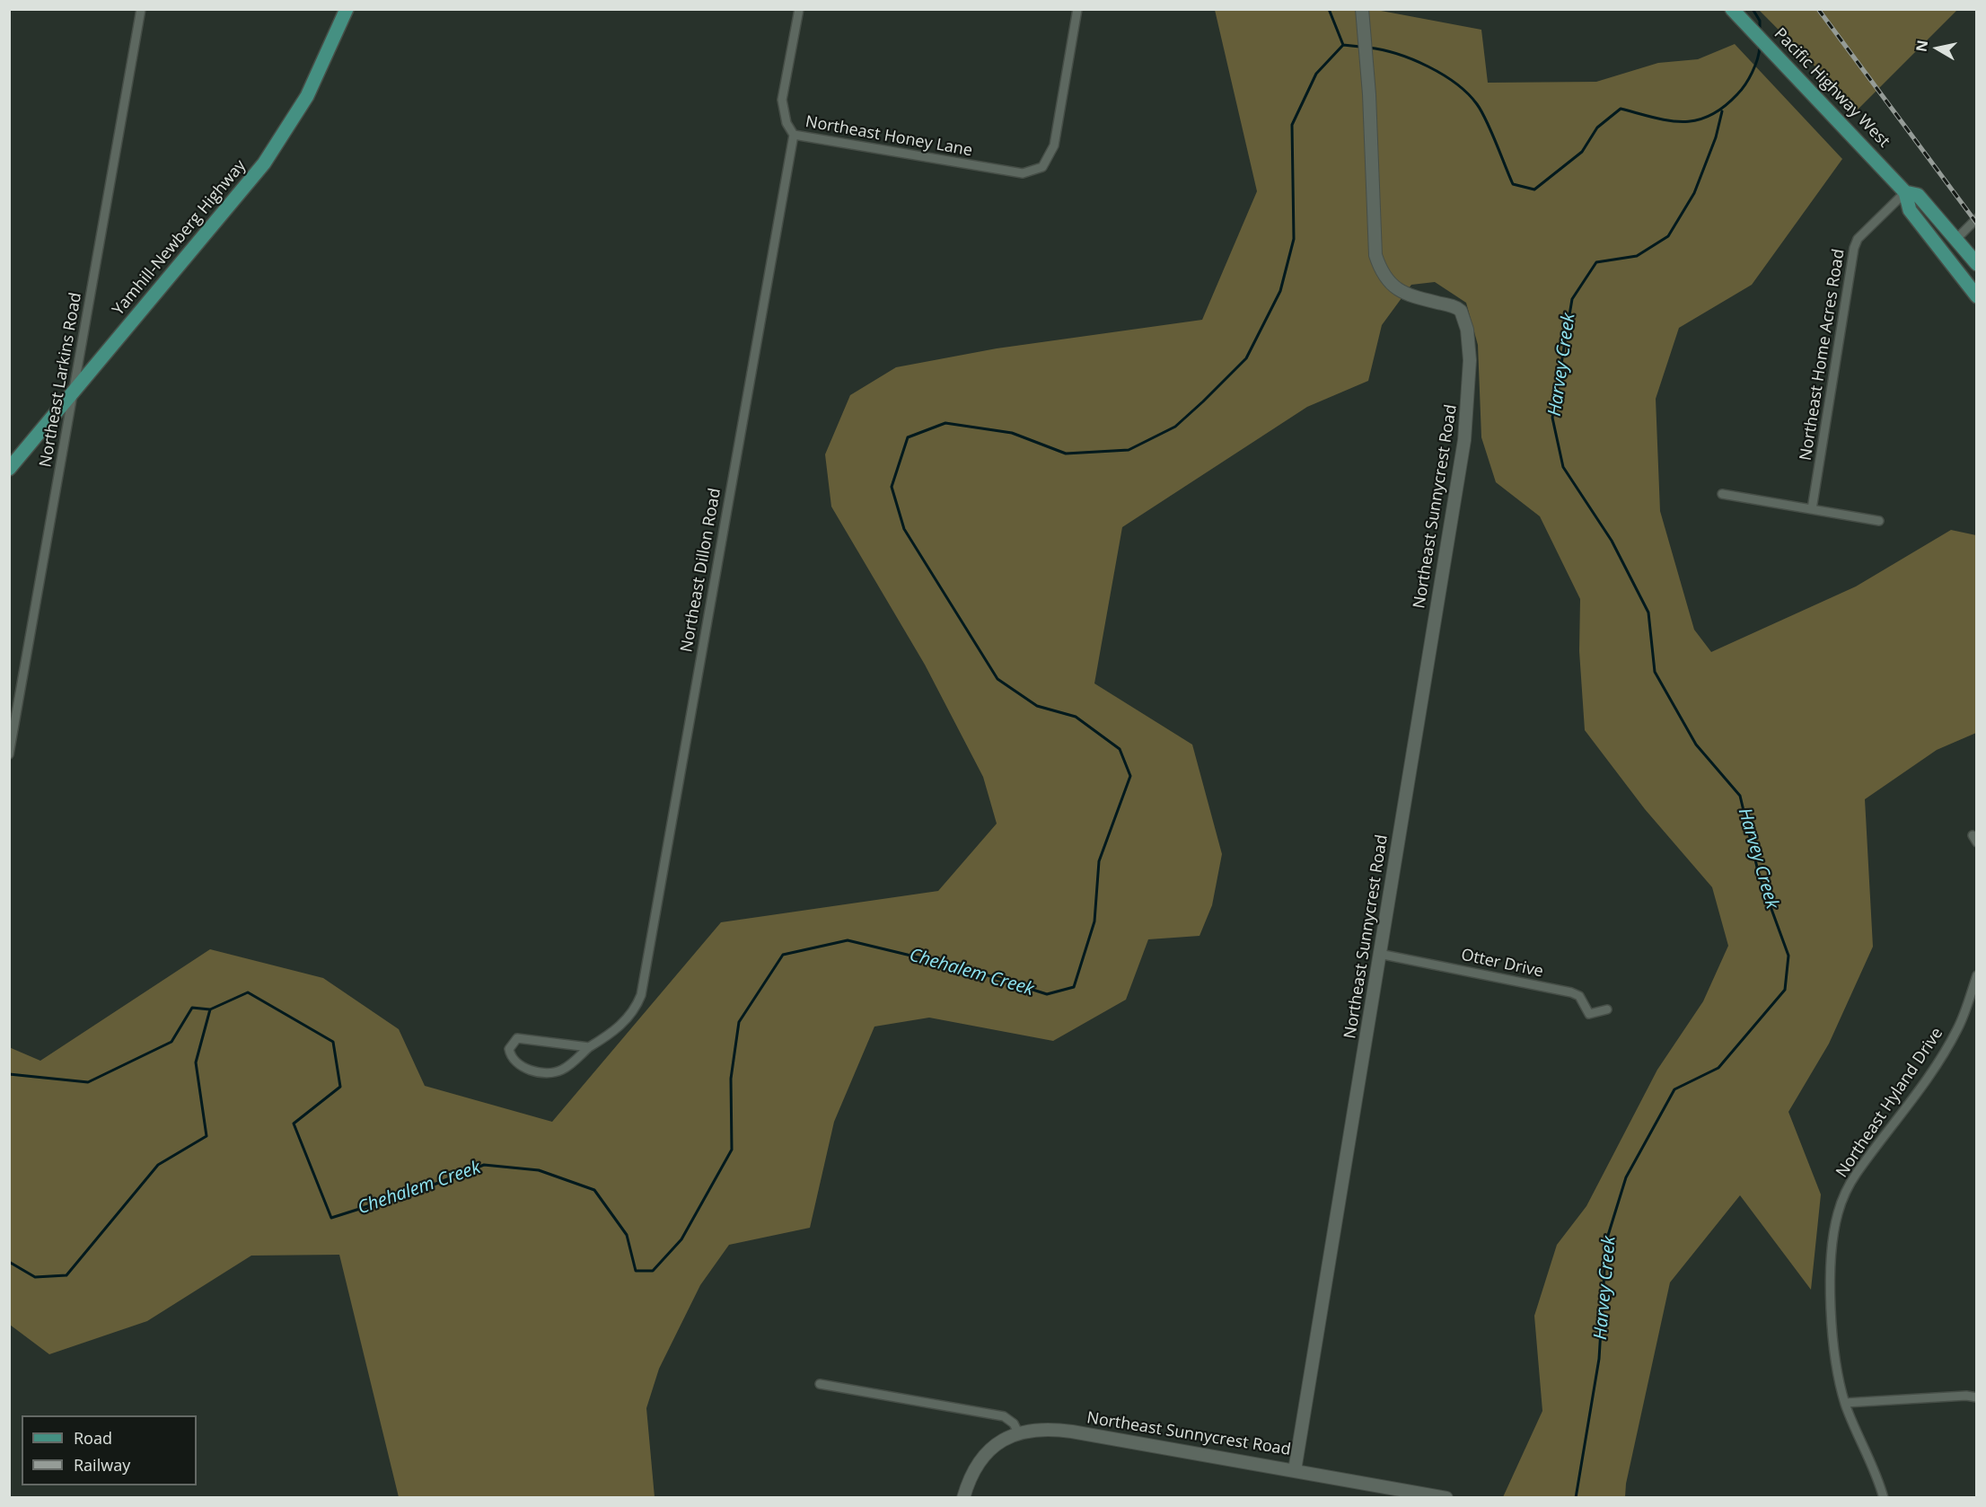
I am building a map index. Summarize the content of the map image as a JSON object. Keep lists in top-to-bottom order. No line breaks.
{"streets":{"main road":["Pacific Highway West","Yamhill-Newberg Highway"],"street":["Northeast Honey Lane","Northeast Home Acres Road","Northeast Larkins Road","Northeast Sunnycrest Road","Northeast Dillon Road","Otter Drive","Northeast Hyland Drive"]},"crossings":[["Pacific Highway West","Northeast Home Acres Road"],["Northeast Honey Lane","Northeast Dillon Road"],["Yamhill-Newberg Highway","Northeast Larkins Road"],["Northeast Sunnycrest Road","Otter Drive"]],"water":["Harvey Creek","Chehalem Creek"],"legend":["Road","Railway"],"north":"left"}
